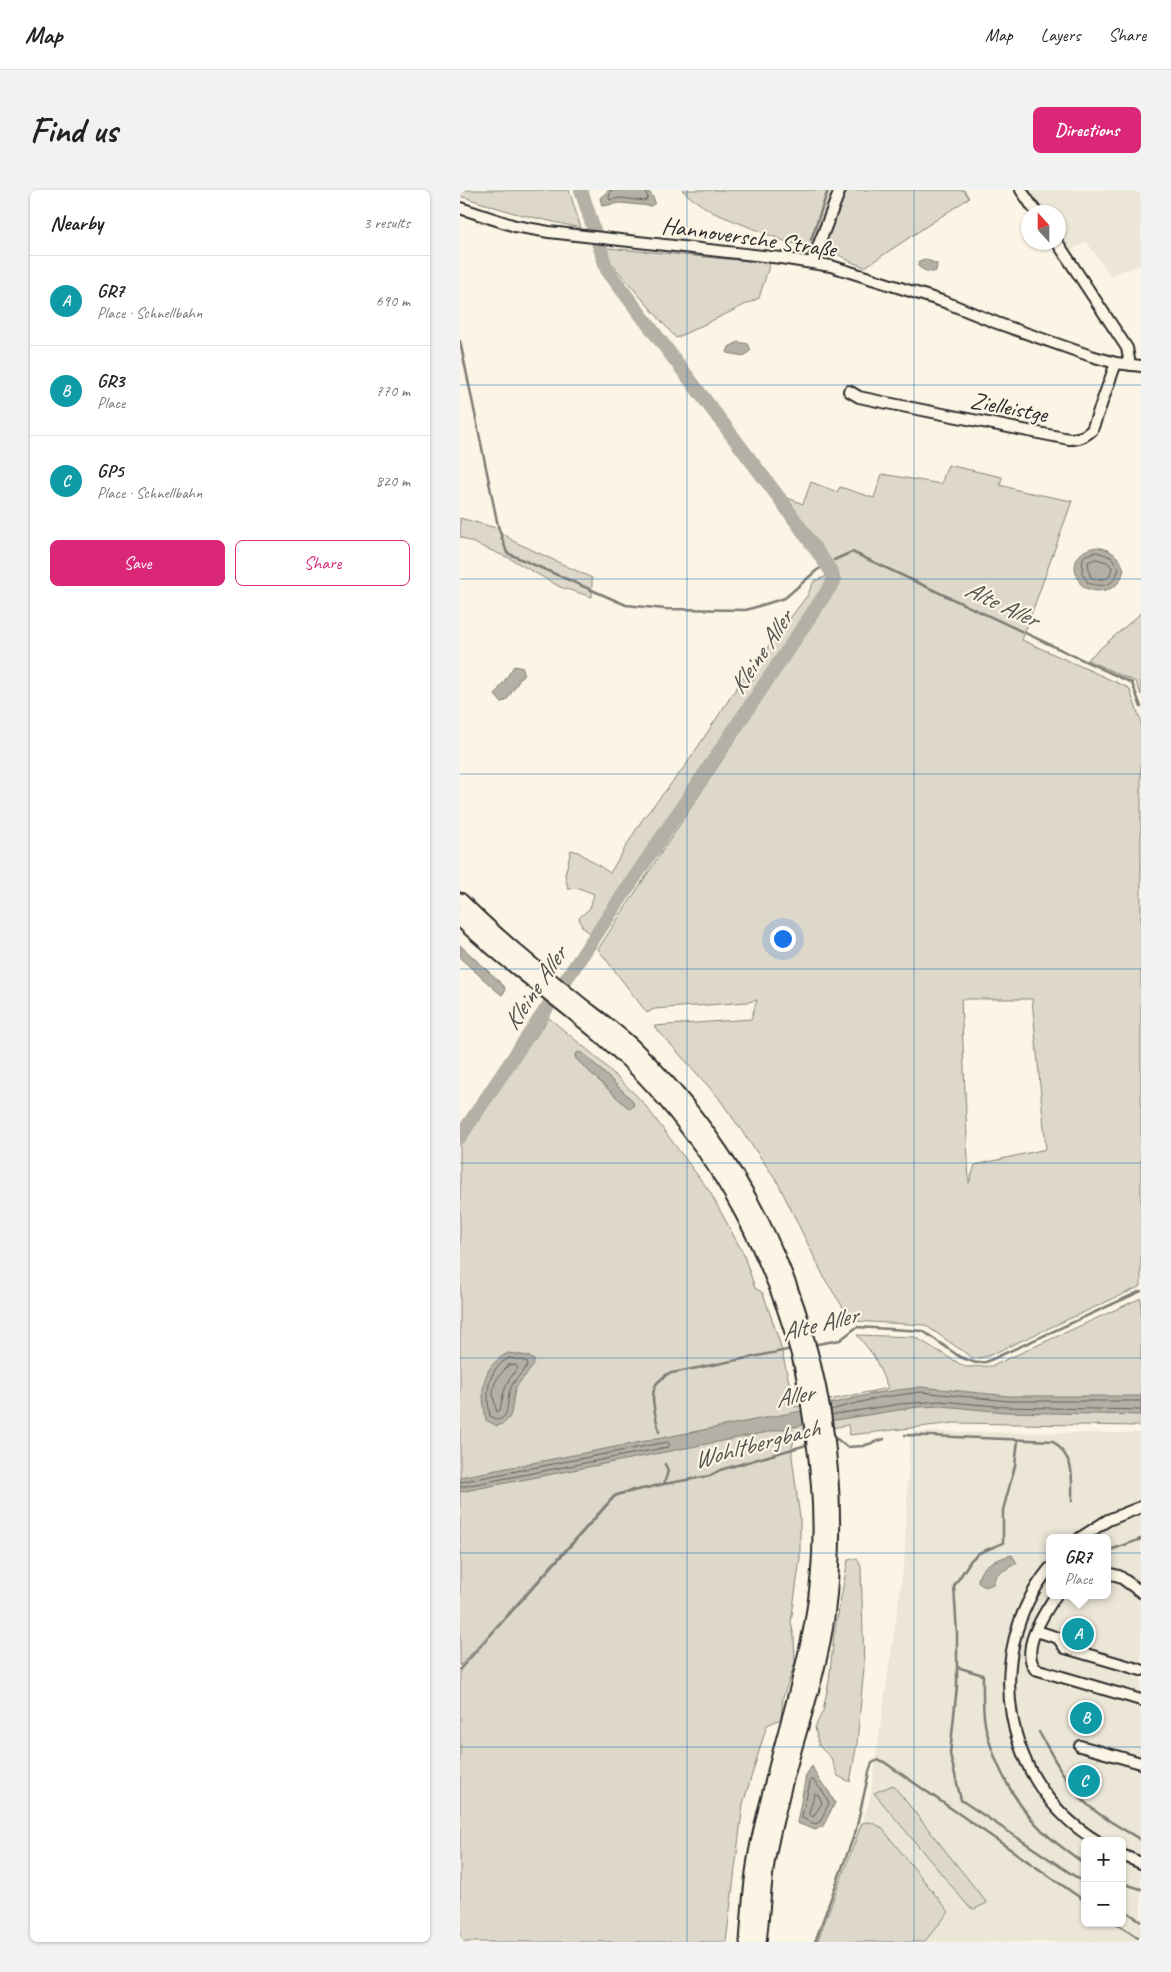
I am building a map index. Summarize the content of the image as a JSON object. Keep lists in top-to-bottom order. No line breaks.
{"streets":{"street":["Hannoversche Straße","Zielleistge"]},"crossings":[["Hannoversche Straße","Zielleistge"]],"water":["Alte Aller","Kleine Aller","Aller","Wohltbergbach"],"north":"top","page":{"header":"Map","nav":["Map","Layers","Share"],"buttons":["Directions",["Save","Share"]],"title":"Find us","heading":["Nearby","3 results"],"list":[{"mark":"A","name":"GR7","note":"Place · Schnellbahn","value":"690 m"},{"mark":"B","name":"GR3","note":"Place","value":"770 m"},{"mark":"C","name":"GP5","note":"Place · Schnellbahn","value":"820 m"}],"popup":["GR7","Place"],"pins":["A","B","C"],"map_buttons":["+","−"]}}
